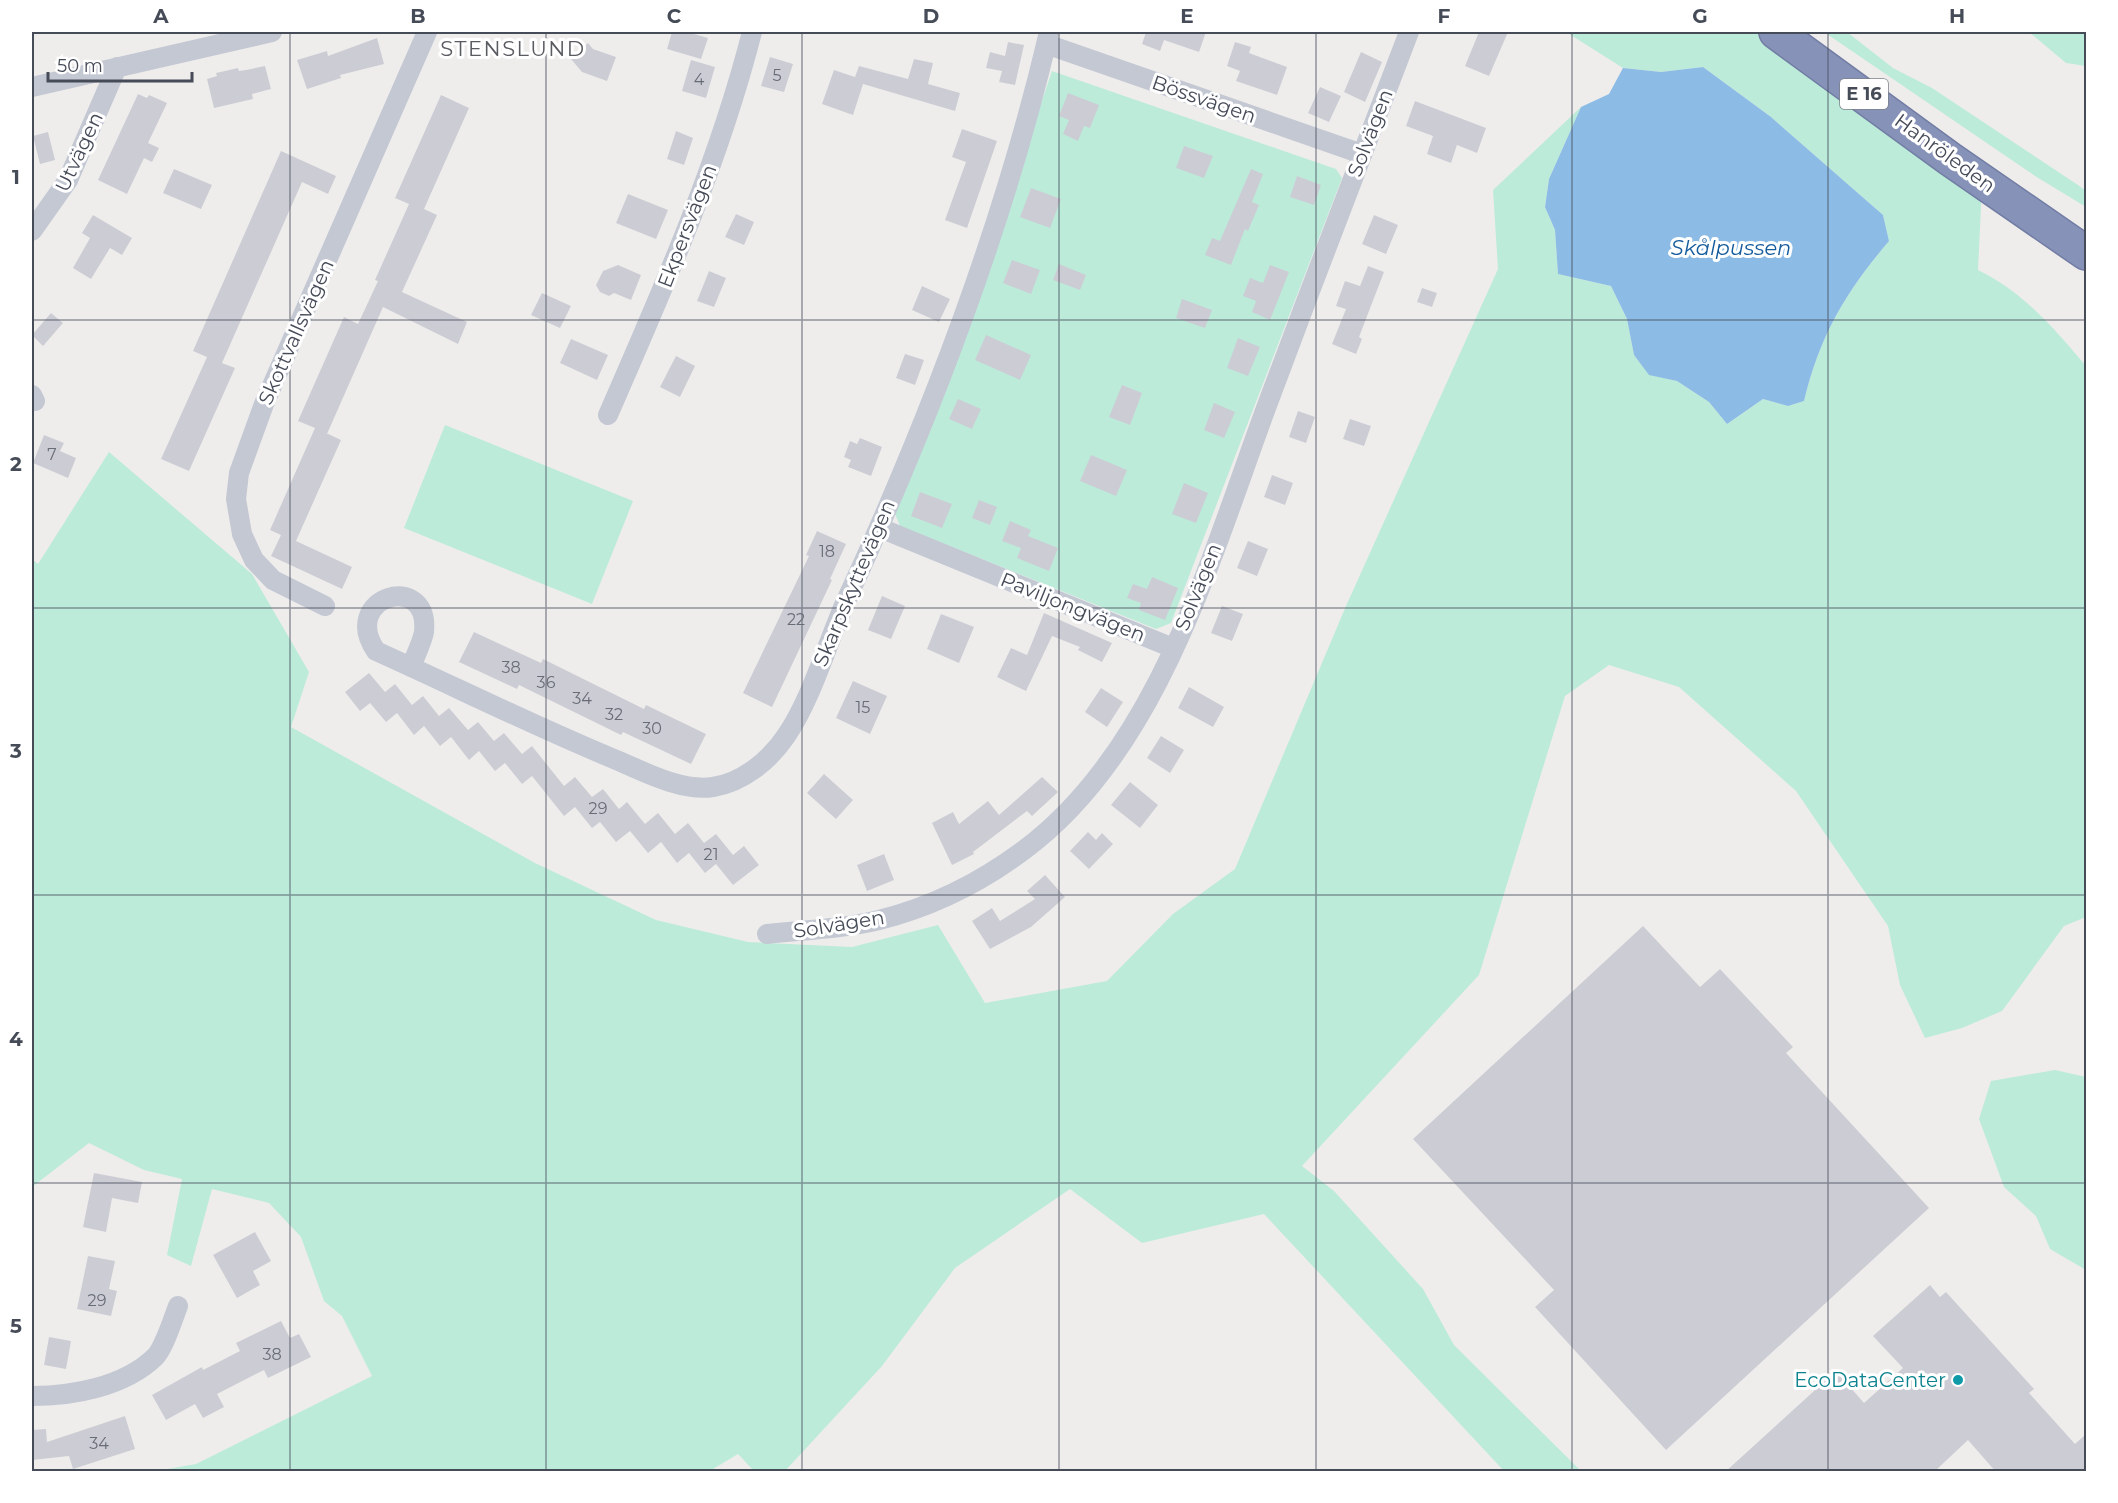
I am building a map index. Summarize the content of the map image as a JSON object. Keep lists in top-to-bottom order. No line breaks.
{"streets":{"highway":["E 16","Hanröleden"],"street":["Bössvägen","Solvägen","Utvägen","Ekpersvägen","Skottvallsvägen","Skarpskyttevägen","Paviljongvägen"]},"crossings":[["Bössvägen","Solvägen"],["Bössvägen","Skarpskyttevägen"],["Solvägen","Paviljongvägen"],["Skarpskyttevägen","Paviljongvägen"]],"districts":["STENSLUND"],"water":["Skålpussen"],"places":["EcoDataCenter"],"house_numbers":["5","4","7","18","22","38","36","34","15","32","30","29","21","29","38","34"],"scale_bar":"50 m","grid":{"columns":["A","B","C","D","E","F","G","H"],"rows":["1","2","3","4","5"]}}
